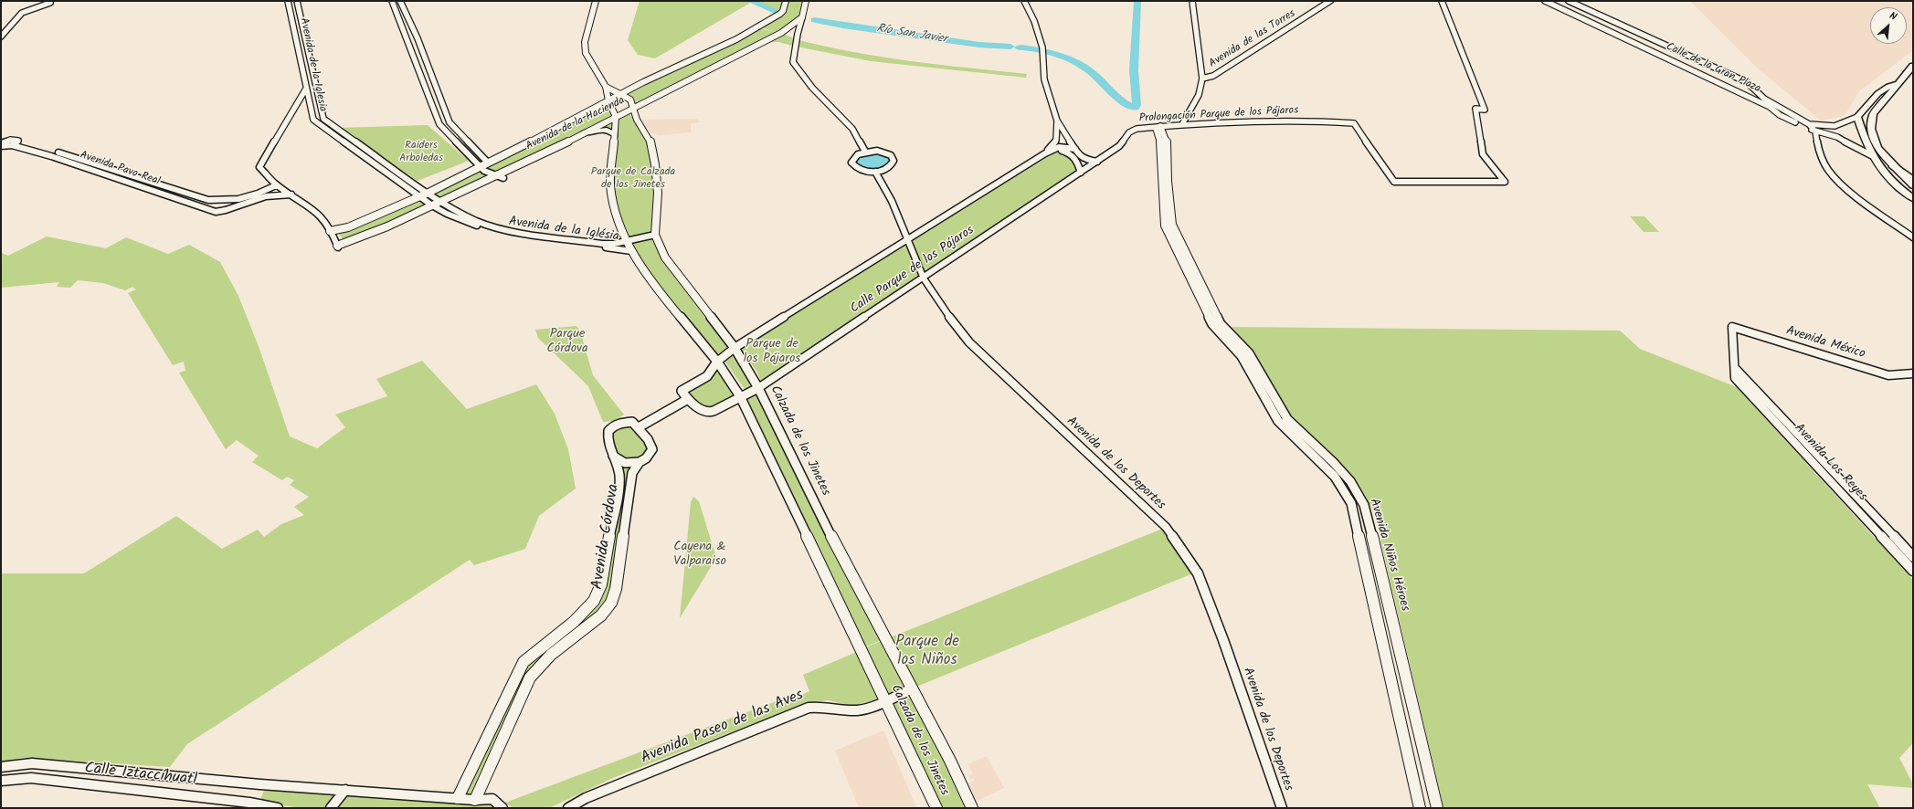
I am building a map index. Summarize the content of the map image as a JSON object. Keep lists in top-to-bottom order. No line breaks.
{"streets":{"main road":["Avenida de la Hacienda","Calle Parque de los Pájaros","Calzada de los Jinetes","Avenida Córdova","Avenida Niños Héroes"],"street":["Avenida de las Torres","Avenida de la Iglesia","Calle de la Gran Plaza","Prolongación Parque de los Pájaros","Avenida Pavo Real","Avenida de la Iglésia","Avenida México","Avenida Los Reyes","Avenida de los Deportes","Avenida Paseo de las Aves","Calle Iztaccíhuatl"]},"crossings":[["Avenida de la Iglesia","Avenida de la Hacienda"],["Avenida de la Iglesia","Avenida de la Iglésia"],["Prolongación Parque de los Pájaros","Calle Parque de los Pájaros"],["Prolongación Parque de los Pájaros","Avenida Niños Héroes"],["Avenida de la Hacienda","Avenida de la Iglésia"],["Avenida de la Hacienda","Calzada de los Jinetes"],["Avenida de la Iglésia","Calzada de los Jinetes"],["Calle Parque de los Pájaros","Calzada de los Jinetes"],["Calle Parque de los Pájaros","Avenida de los Deportes"],["Avenida México","Avenida Los Reyes"],["Calzada de los Jinetes","Avenida Paseo de las Aves"]],"water":["Río San Javier"],"parks":["Raiders Arboledas","Parque de Calzada de los Jinetes","Parque Córdova","Parque de los Pájaros","Cayena & Valparaiso","Parque de los Niños"],"north":"top right"}
